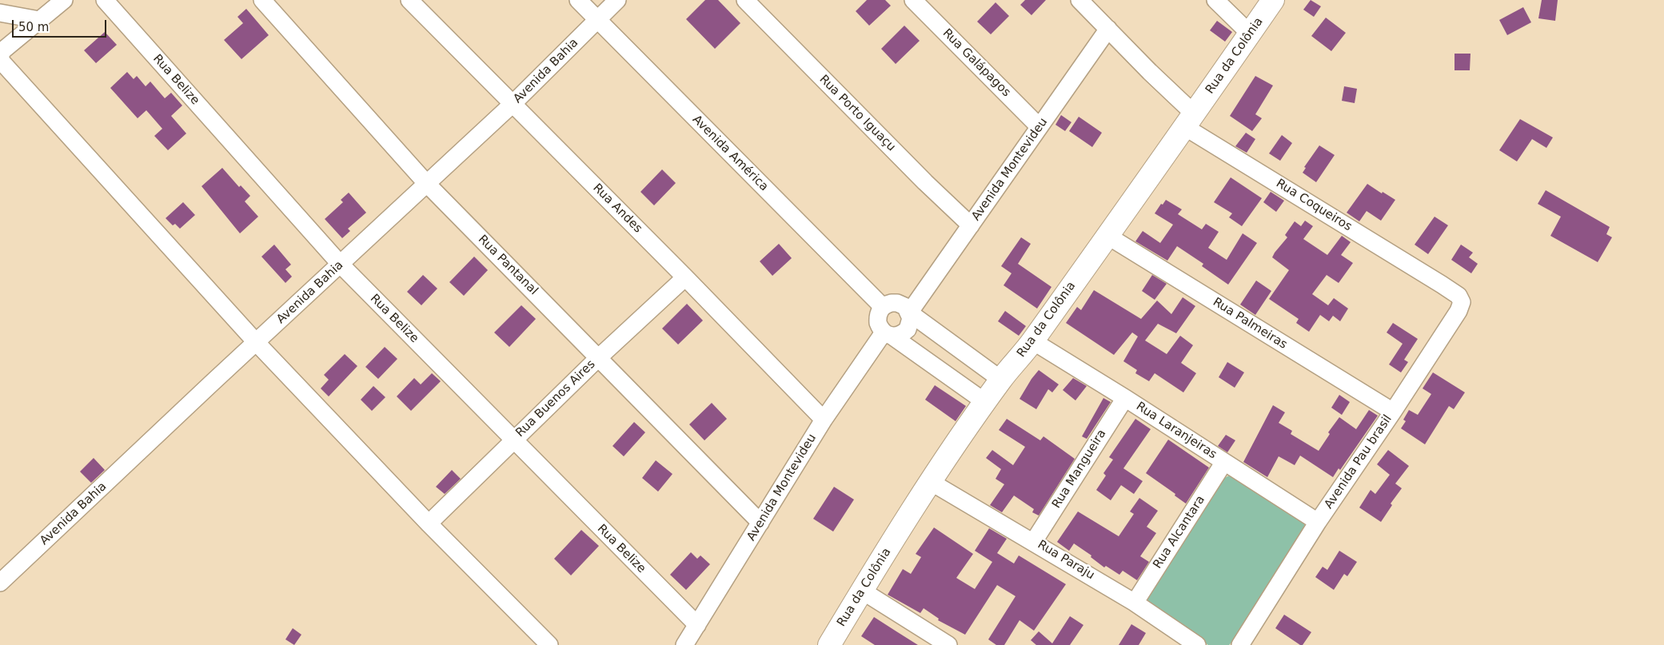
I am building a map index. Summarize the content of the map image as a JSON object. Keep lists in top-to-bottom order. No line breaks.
{"streets":{"main road":["Rua da Colônia"],"street":["Rua Galápagos","Avenida Bahia","Rua Belize","Rua Porto Iguaçu","Avenida América","Avenida Montevideu","Rua Coqueiros","Rua Andes","Rua Pantanal","Rua Palmeiras","Rua Buenos Aires","Rua Laranjeiras","Avenida Pau brasil","Rua Mangueira","Rua Alcantara","Rua Paraju"]},"crossings":[["Rua da Colônia","Rua Coqueiros"],["Rua da Colônia","Rua Palmeiras"],["Rua da Colônia","Rua Laranjeiras"],["Rua da Colônia","Rua Paraju"],["Rua Galápagos","Avenida Montevideu"],["Avenida Bahia","Rua Belize"],["Avenida Bahia","Avenida América"],["Avenida Bahia","Rua Andes"],["Avenida Bahia","Rua Pantanal"],["Rua Belize","Avenida Montevideu"],["Rua Belize","Rua Buenos Aires"],["Rua Porto Iguaçu","Avenida Montevideu"],["Avenida América","Avenida Montevideu"],["Avenida Montevideu","Rua Coqueiros"],["Avenida Montevideu","Rua Andes"],["Avenida Montevideu","Rua Pantanal"],["Rua Coqueiros","Avenida Pau brasil"],["Rua Andes","Rua Buenos Aires"],["Rua Pantanal","Rua Buenos Aires"],["Rua Palmeiras","Avenida Pau brasil"],["Rua Laranjeiras","Avenida Pau brasil"],["Rua Laranjeiras","Rua Mangueira"],["Rua Laranjeiras","Rua Alcantara"],["Rua Mangueira","Rua Paraju"],["Rua Alcantara","Rua Paraju"]],"scale_bar":"50 m"}
